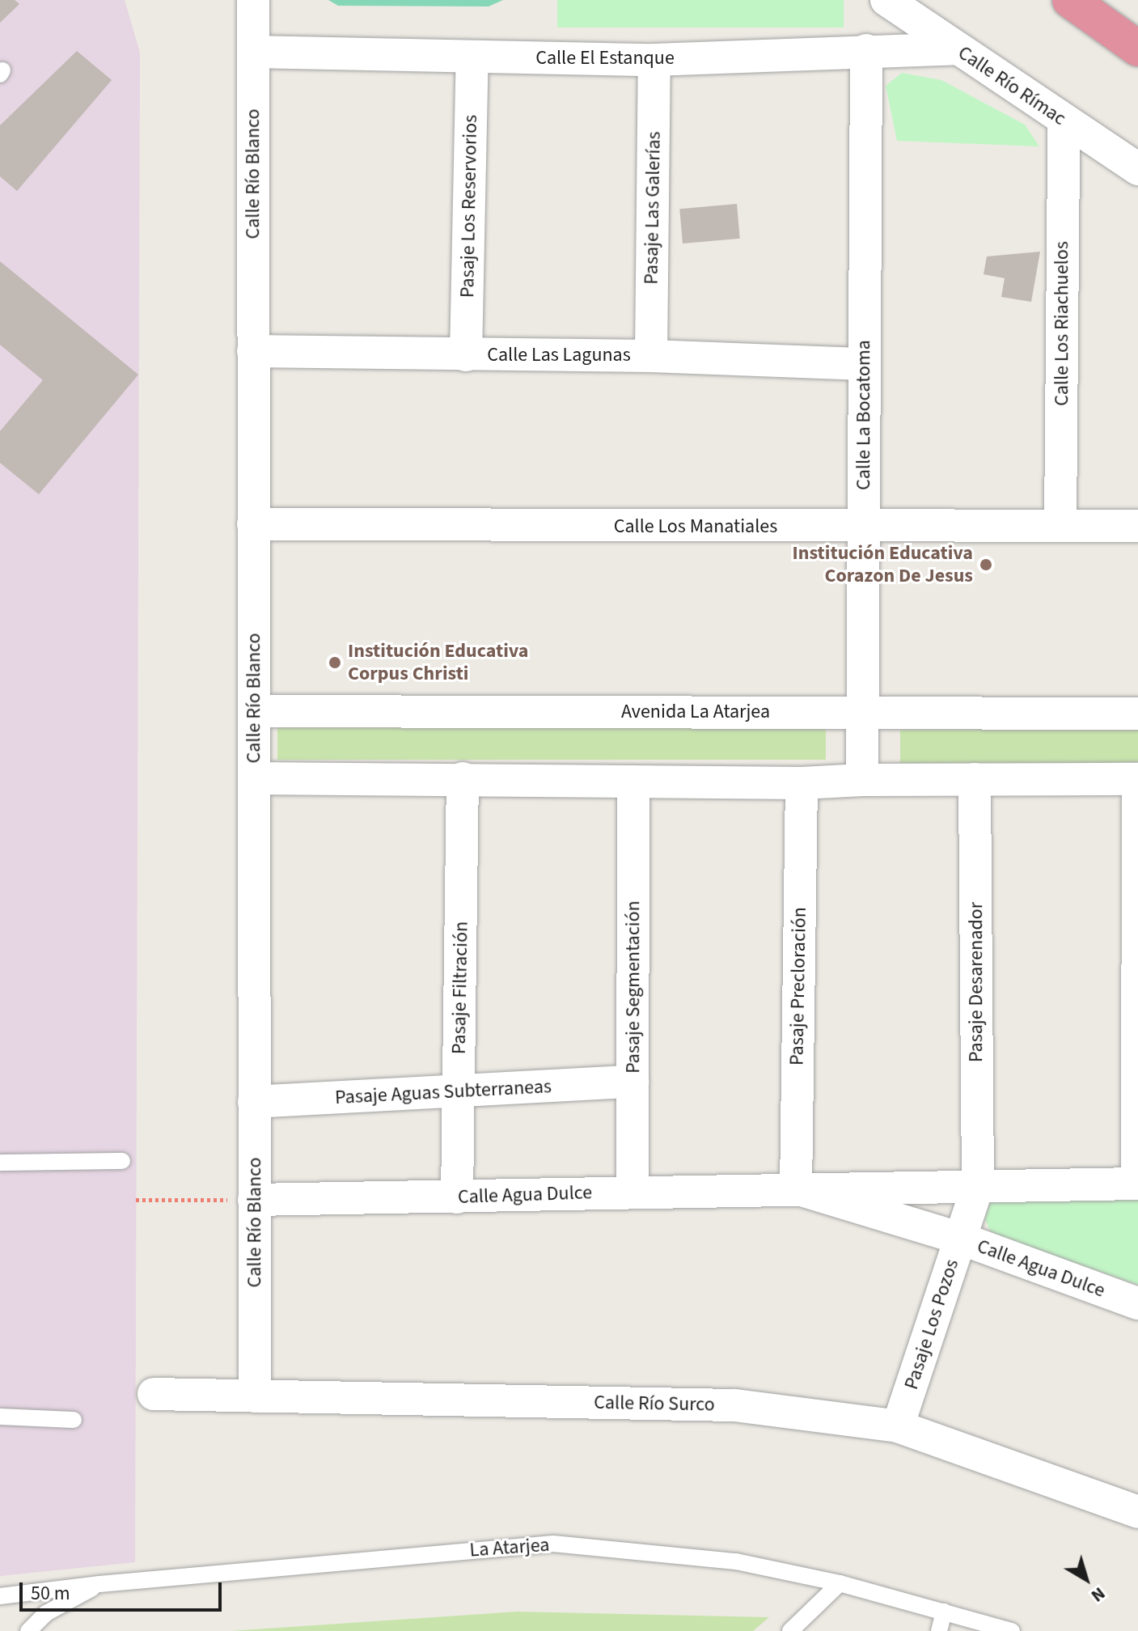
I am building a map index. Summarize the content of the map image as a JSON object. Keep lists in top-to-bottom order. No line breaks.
{"streets":{"street":["Calle El Estanque","Calle Río Rímac","Calle Río Blanco","Pasaje Los Reservorios","Pasaje Las Galerías","Calle Los Riachuelos","Calle Las Lagunas","Calle La Bocatoma","Calle Los Manatiales","Avenida La Atarjea","Pasaje Desarenador","Pasaje Precloración","Pasaje Segmentación","Pasaje Filtración","Pasaje Aguas Subterraneas","Calle Agua Dulce","Pasaje Los Pozos","Calle Río Surco"],"lane":["La Atarjea"]},"crossings":[["Calle El Estanque","Calle Río Rímac"],["Calle El Estanque","Calle Río Blanco"],["Calle El Estanque","Pasaje Los Reservorios"],["Calle El Estanque","Pasaje Las Galerías"],["Calle El Estanque","Calle La Bocatoma"],["Calle Río Rímac","Calle Los Riachuelos"],["Calle Río Blanco","Calle Las Lagunas"],["Calle Río Blanco","Calle Los Manatiales"],["Calle Río Blanco","Avenida La Atarjea"],["Calle Río Blanco","Pasaje Aguas Subterraneas"],["Calle Río Blanco","Calle Agua Dulce"],["Calle Río Blanco","Calle Río Surco"],["Pasaje Los Reservorios","Calle Las Lagunas"],["Pasaje Las Galerías","Calle Las Lagunas"],["Calle Los Riachuelos","Calle Los Manatiales"],["Calle Las Lagunas","Calle La Bocatoma"],["Calle La Bocatoma","Calle Los Manatiales"],["Calle La Bocatoma","Avenida La Atarjea"],["Pasaje Desarenador","Calle Agua Dulce"],["Pasaje Desarenador","Pasaje Los Pozos"],["Pasaje Precloración","Calle Agua Dulce"],["Pasaje Segmentación","Pasaje Aguas Subterraneas"],["Pasaje Segmentación","Calle Agua Dulce"],["Pasaje Filtración","Pasaje Aguas Subterraneas"],["Pasaje Filtración","Calle Agua Dulce"],["Calle Agua Dulce","Pasaje Los Pozos"],["Pasaje Los Pozos","Calle Río Surco"]],"places":["Institución Educativa Corazon De Jesus","Institución Educativa Corpus Christi"],"scale_bar":"50 m","north":"bottom right"}
